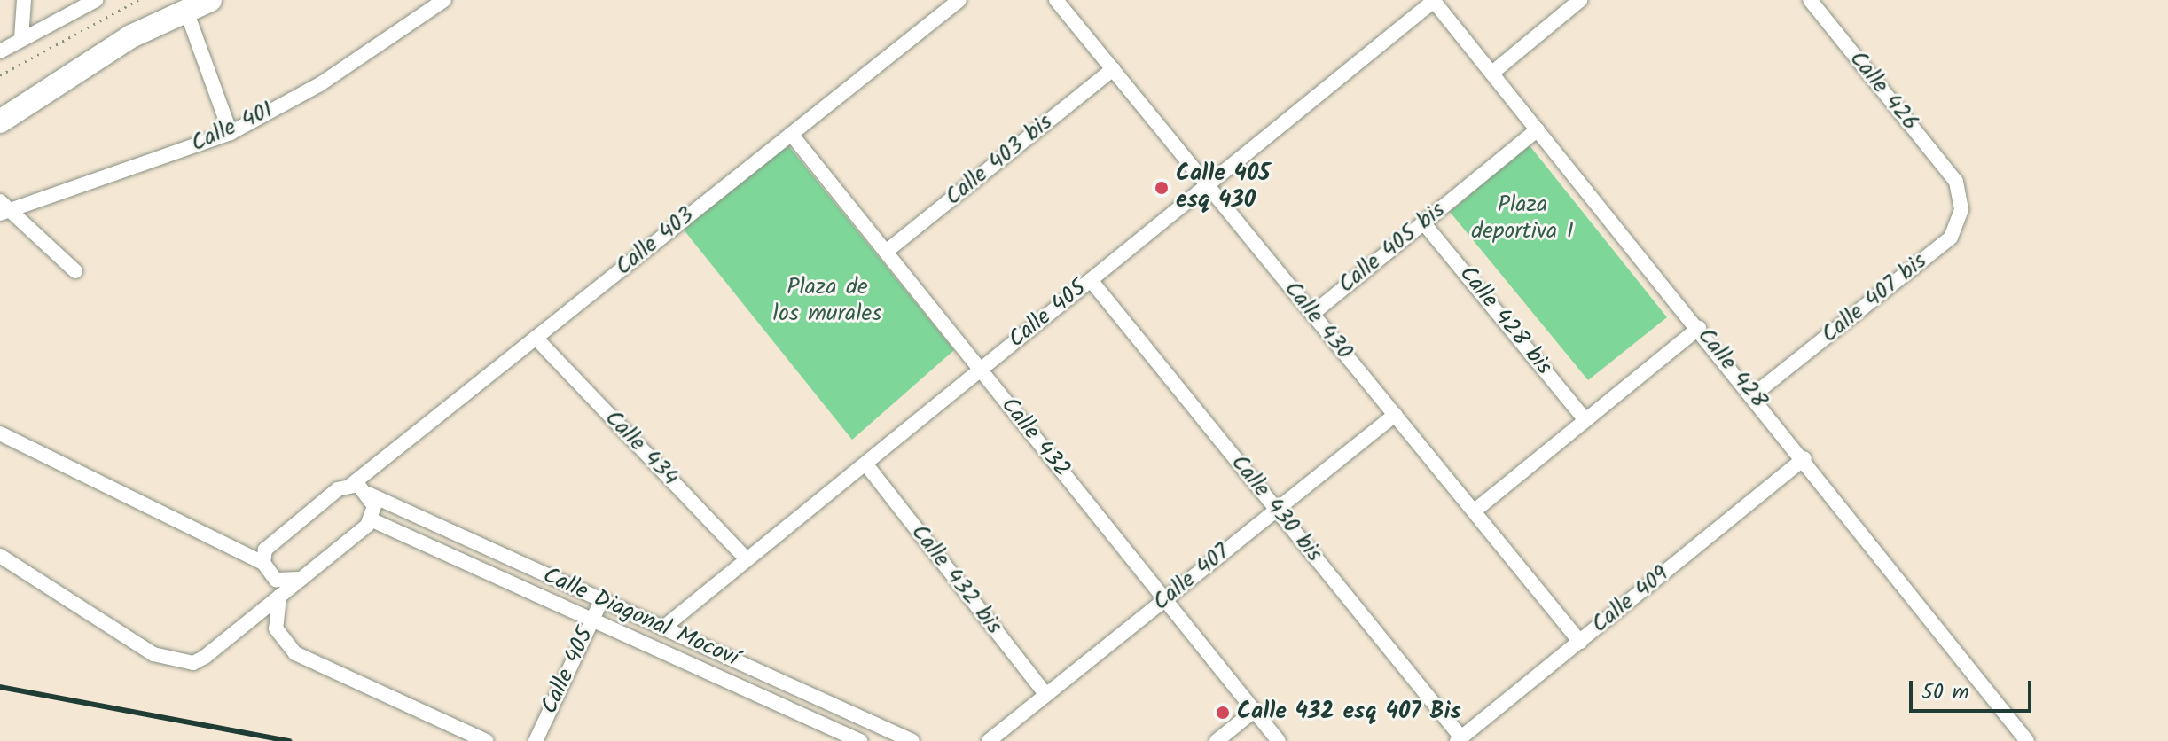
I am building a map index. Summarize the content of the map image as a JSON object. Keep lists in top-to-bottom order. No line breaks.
{"streets":{"street":["Calle 426","Calle 401","Calle 403 bis","Calle 403","Calle 405 bis","Calle 407 bis","Calle 405","Calle 430","Calle 428 bis","Calle 428","Calle 432","Calle 434","Calle 430 bis","Calle 407","Calle 432 bis","Calle 409","Calle Diagonal Mocoví"]},"crossings":[["Calle 426","Calle 407 bis"],["Calle 403 bis","Calle 430"],["Calle 403 bis","Calle 432"],["Calle 403","Calle 432"],["Calle 403","Calle 434"],["Calle 405 bis","Calle 430"],["Calle 405 bis","Calle 428 bis"],["Calle 405 bis","Calle 428"],["Calle 407 bis","Calle 428"],["Calle 405","Calle 430"],["Calle 405","Calle 428"],["Calle 405","Calle 432"],["Calle 405","Calle 434"],["Calle 405","Calle 430 bis"],["Calle 405","Calle 432 bis"],["Calle 405","Calle Diagonal Mocoví"],["Calle 430","Calle 407"],["Calle 430","Calle 409"],["Calle 428","Calle 409"],["Calle 432","Calle 407"],["Calle 430 bis","Calle 407"],["Calle 430 bis","Calle 409"],["Calle 407","Calle 432 bis"]],"parks":["Plaza deportiva I","Plaza de los murales"],"places":["Calle 405 esq 430","Calle 432 esq 407 Bis"],"scale_bar":"50 m"}
